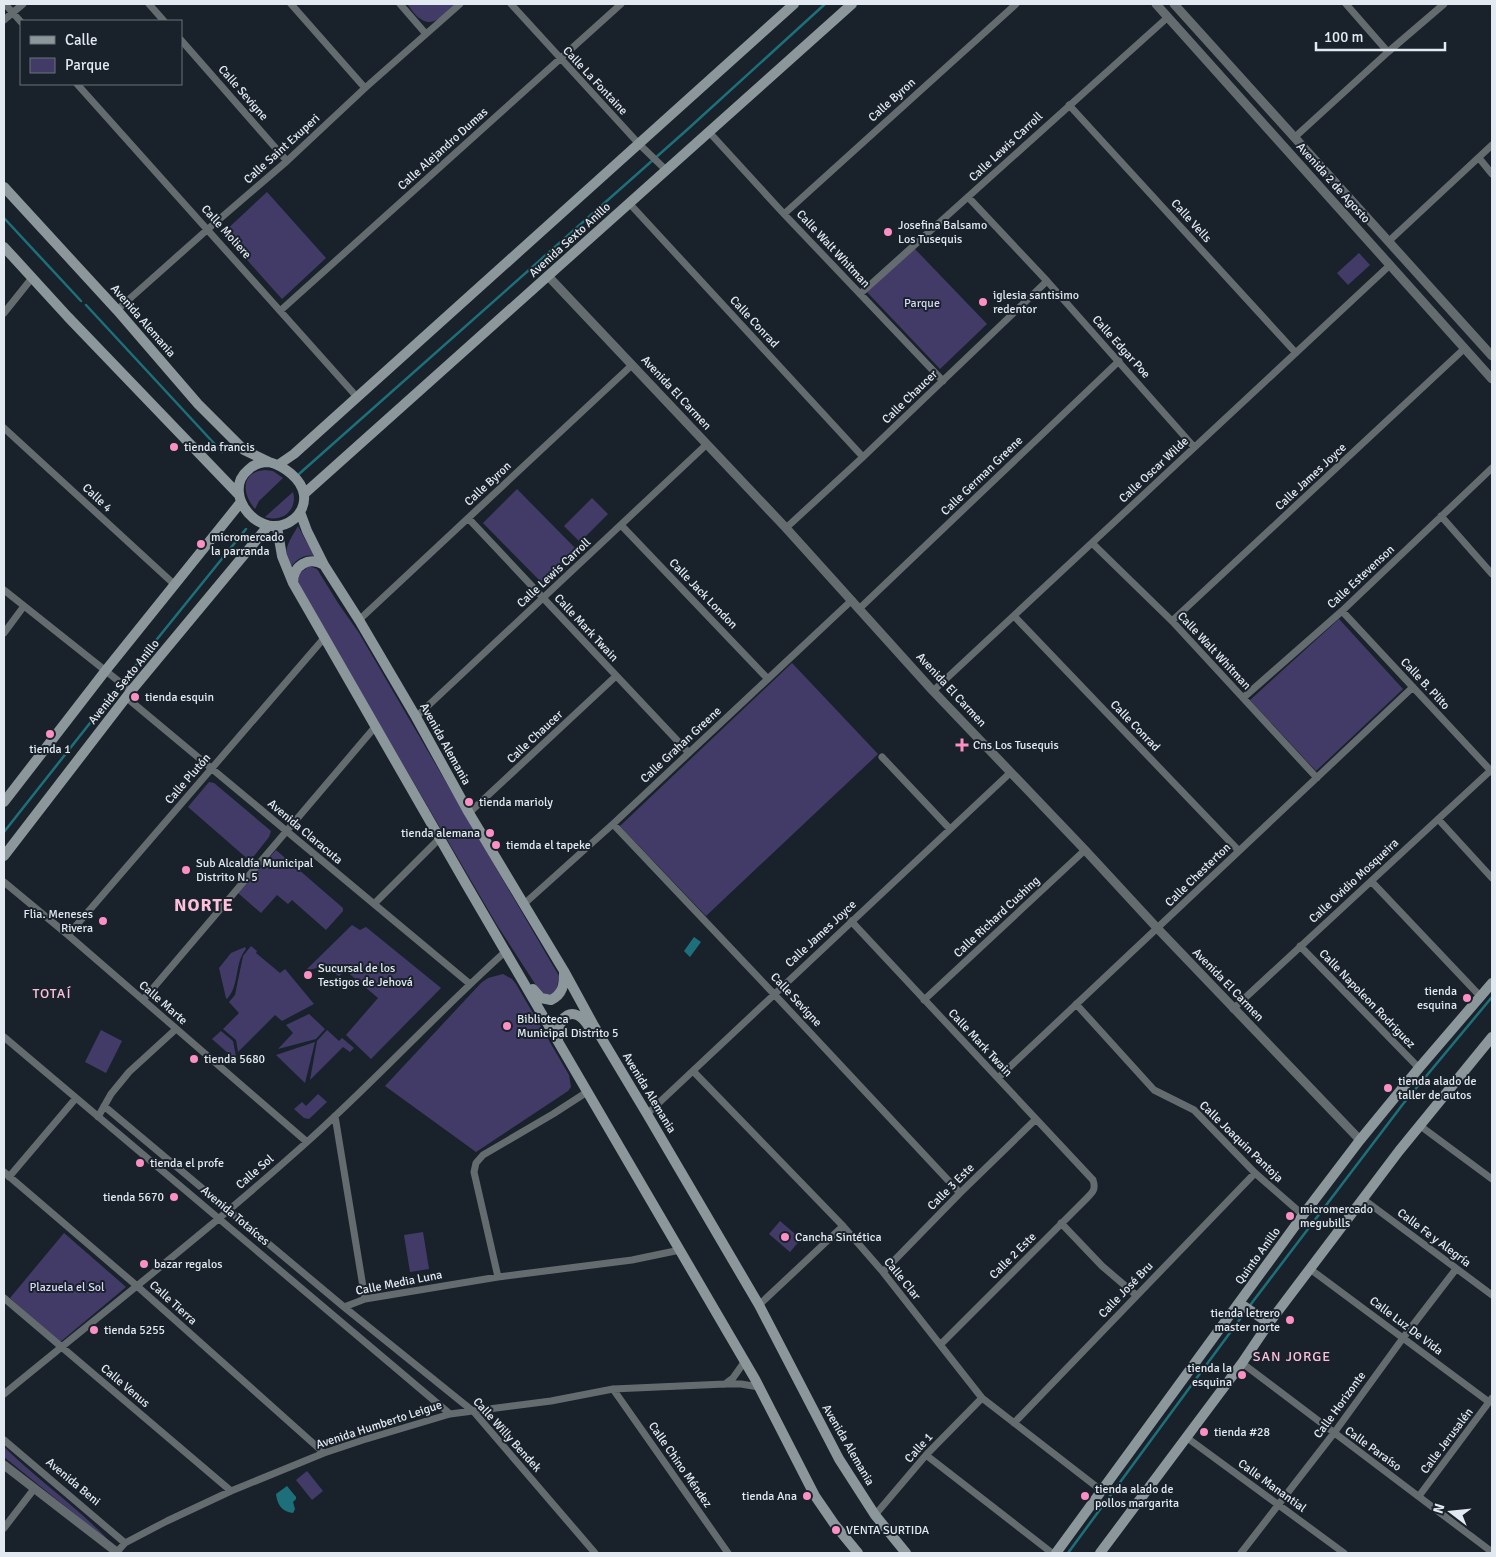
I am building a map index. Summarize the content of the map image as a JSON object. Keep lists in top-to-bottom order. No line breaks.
{"streets":{"main road":["Avenida Sexto Anillo","Avenida Alemania","Quinto Anillo"],"street":["Calle La Fontaine","Calle Sevigne","Calle Byron","Calle Lewis Carroll","Calle Saint Exuperi","Calle Alejandro Dumas","Avenida 2 de Agosto","Calle Vells","Calle Moliere","Calle Walt Whitman","Calle Conrad","Calle Edgar Poe","Avenida El Carmen","Calle Chaucer","Calle Oscar Wilde","Calle German Greene","Calle James Joyce","Calle 4","Calle Estevenson","Calle Jack London","Calle Mark Twain","Calle B. Plito","Calle Grahan Greene","Calle Plutón","Avenida Claracuta","Calle Chesterton","Calle Ovidio Mosqueira","Calle Richard Cushing","Calle Napoleon Rodriguez","Calle Marte","Calle Joaquin Pantoja","Calle Sol","Calle 3 Este","Avenida Totaíces","Calle Fe y Alegría","Calle 2 Este","Calle Clar","Calle Media Luna","Calle José Bru","Calle Tierra","Calle Luz De Vida","Calle Venus","Calle Horizonte","Avenida Humberto Leigue","Calle Willy Bendek","Calle Jerusalén","Calle 1","Calle Paraíso","Calle Chino Méndez","Avenida Beni","Calle Manantial"]},"crossings":[["Calle La Fontaine","Calle Alejandro Dumas"],["Calle La Fontaine","Avenida Sexto Anillo"],["Calle Sevigne","Calle Saint Exuperi"],["Calle Sevigne","Calle James Joyce"],["Calle Sevigne","Calle Grahan Greene"],["Calle Sevigne","Calle 3 Este"],["Calle Byron","Calle Walt Whitman"],["Calle Byron","Avenida Alemania"],["Calle Byron","Avenida El Carmen"],["Calle Byron","Calle Mark Twain"],["Calle Lewis Carroll","Avenida 2 de Agosto"],["Calle Lewis Carroll","Calle Vells"],["Calle Lewis Carroll","Calle Walt Whitman"],["Calle Lewis Carroll","Avenida Alemania"],["Calle Lewis Carroll","Calle Edgar Poe"],["Calle Lewis Carroll","Avenida El Carmen"],["Calle Lewis Carroll","Calle Jack London"],["Calle Lewis Carroll","Calle Mark Twain"],["Calle Saint Exuperi","Calle Moliere"],["Calle Saint Exuperi","Avenida Alemania"],["Calle Alejandro Dumas","Calle Moliere"],["Avenida 2 de Agosto","Calle Oscar Wilde"],["Avenida 2 de Agosto","Calle James Joyce"],["Calle Vells","Calle Oscar Wilde"],["Calle Moliere","Avenida Sexto Anillo"],["Avenida Sexto Anillo","Calle Walt Whitman"],["Avenida Sexto Anillo","Avenida Alemania"],["Avenida Sexto Anillo","Calle Conrad"],["Avenida Sexto Anillo","Avenida El Carmen"],["Avenida Sexto Anillo","Calle 4"],["Avenida Sexto Anillo","Avenida Claracuta"],["Calle Walt Whitman","Calle Chaucer"],["Calle Walt Whitman","Calle Oscar Wilde"],["Calle Walt Whitman","Calle James Joyce"],["Calle Walt Whitman","Calle Estevenson"],["Calle Walt Whitman","Calle Chesterton"],["Avenida Alemania","Calle Chaucer"],["Avenida Alemania","Calle James Joyce"],["Avenida Alemania","Calle Grahan Greene"],["Avenida Alemania","Calle 1"],["Calle Conrad","Calle Chaucer"],["Calle Conrad","Calle Oscar Wilde"],["Calle Conrad","Calle Chesterton"],["Calle Edgar Poe","Calle Chaucer"],["Calle Edgar Poe","Calle Oscar Wilde"],["Calle Edgar Poe","Calle German Greene"],["Avenida El Carmen","Calle Chaucer"],["Avenida El Carmen","Calle Oscar Wilde"],["Avenida El Carmen","Calle German Greene"],["Avenida El Carmen","Calle James Joyce"],["Avenida El Carmen","Calle Grahan Greene"],["Avenida El Carmen","Calle Chesterton"],["Avenida El Carmen","Calle Ovidio Mosqueira"],["Avenida El Carmen","Calle Richard Cushing"],["Avenida El Carmen","Quinto Anillo"],["Calle Chaucer","Calle Mark Twain"],["Calle James Joyce","Calle Mark Twain"],["Calle James Joyce","Calle Clar"],["Calle Estevenson","Calle B. Plito"],["Calle Jack London","Calle Grahan Greene"],["Calle Mark Twain","Calle Grahan Greene"],["Calle Mark Twain","Calle Chesterton"],["Calle Mark Twain","Calle Richard Cushing"],["Calle Mark Twain","Calle 3 Este"],["Calle Mark Twain","Calle 2 Este"],["Calle B. Plito","Calle Chesterton"],["Calle B. Plito","Calle Ovidio Mosqueira"],["Calle Plutón","Avenida Claracuta"],["Calle Plutón","Calle Marte"],["Avenida Claracuta","Calle Sol"],["Calle Chesterton","Calle Joaquin Pantoja"],["Calle Ovidio Mosqueira","Calle Napoleon Rodriguez"],["Calle Napoleon Rodriguez","Quinto Anillo"],["Calle Marte","Calle Sol"],["Calle Joaquin Pantoja","Quinto Anillo"],["Calle Joaquin Pantoja","Calle José Bru"],["Calle Sol","Avenida Totaíces"],["Calle Sol","Calle Media Luna"],["Calle Sol","Calle Tierra"],["Calle Sol","Calle Venus"],["Calle 3 Este","Calle Clar"],["Avenida Totaíces","Avenida Humberto Leigue"],["Calle Fe y Alegría","Calle Horizonte"],["Calle 2 Este","Calle Clar"],["Quinto Anillo","Calle Clar"],["Calle Clar","Calle José Bru"],["Calle Clar","Calle 1"],["Calle Media Luna","Calle Willy Bendek"],["Calle Tierra","Avenida Humberto Leigue"],["Calle Luz De Vida","Calle Horizonte"],["Calle Luz De Vida","Calle Jerusalén"],["Calle Venus","Avenida Humberto Leigue"],["Calle Horizonte","Calle Paraíso"],["Calle Horizonte","Calle Manantial"],["Avenida Humberto Leigue","Calle Willy Bendek"],["Avenida Humberto Leigue","Calle Chino Méndez"],["Avenida Humberto Leigue","Avenida Beni"],["Calle Jerusalén","Calle Paraíso"]],"districts":["NORTE","TOTAÍ","SAN JORGE"],"parks":["Parque","Plazuela el Sol"],"places":{"other":["Josefina Balsamo Los Tusequis","iglesia santisimo redentor","tienda francis","micromercado la parranda","tienda esquin","tienda 1","tienda marioly","tienda alemana","tiemda el tapeke","Sub Alcaldía Municipal Distrito N. 5","Flia. Meneses Rivera","Sucursal de los Testigos de Jehová","tienda esquina","Biblioteca Municipal Distrito 5","tienda 5680","tienda alado de taller de autos","tienda el profe","tienda 5670","micromercado megubills","Cancha Sintética","bazar regalos","tienda letrero master norte","tienda 5255","tienda la esquina","tienda #28","tienda Ana","tienda alado de pollos margarita","VENTA SURTIDA"],"health":["Cns Los Tusequis"]},"legend":["Calle","Parque"],"scale_bar":"100 m","north":"left"}
